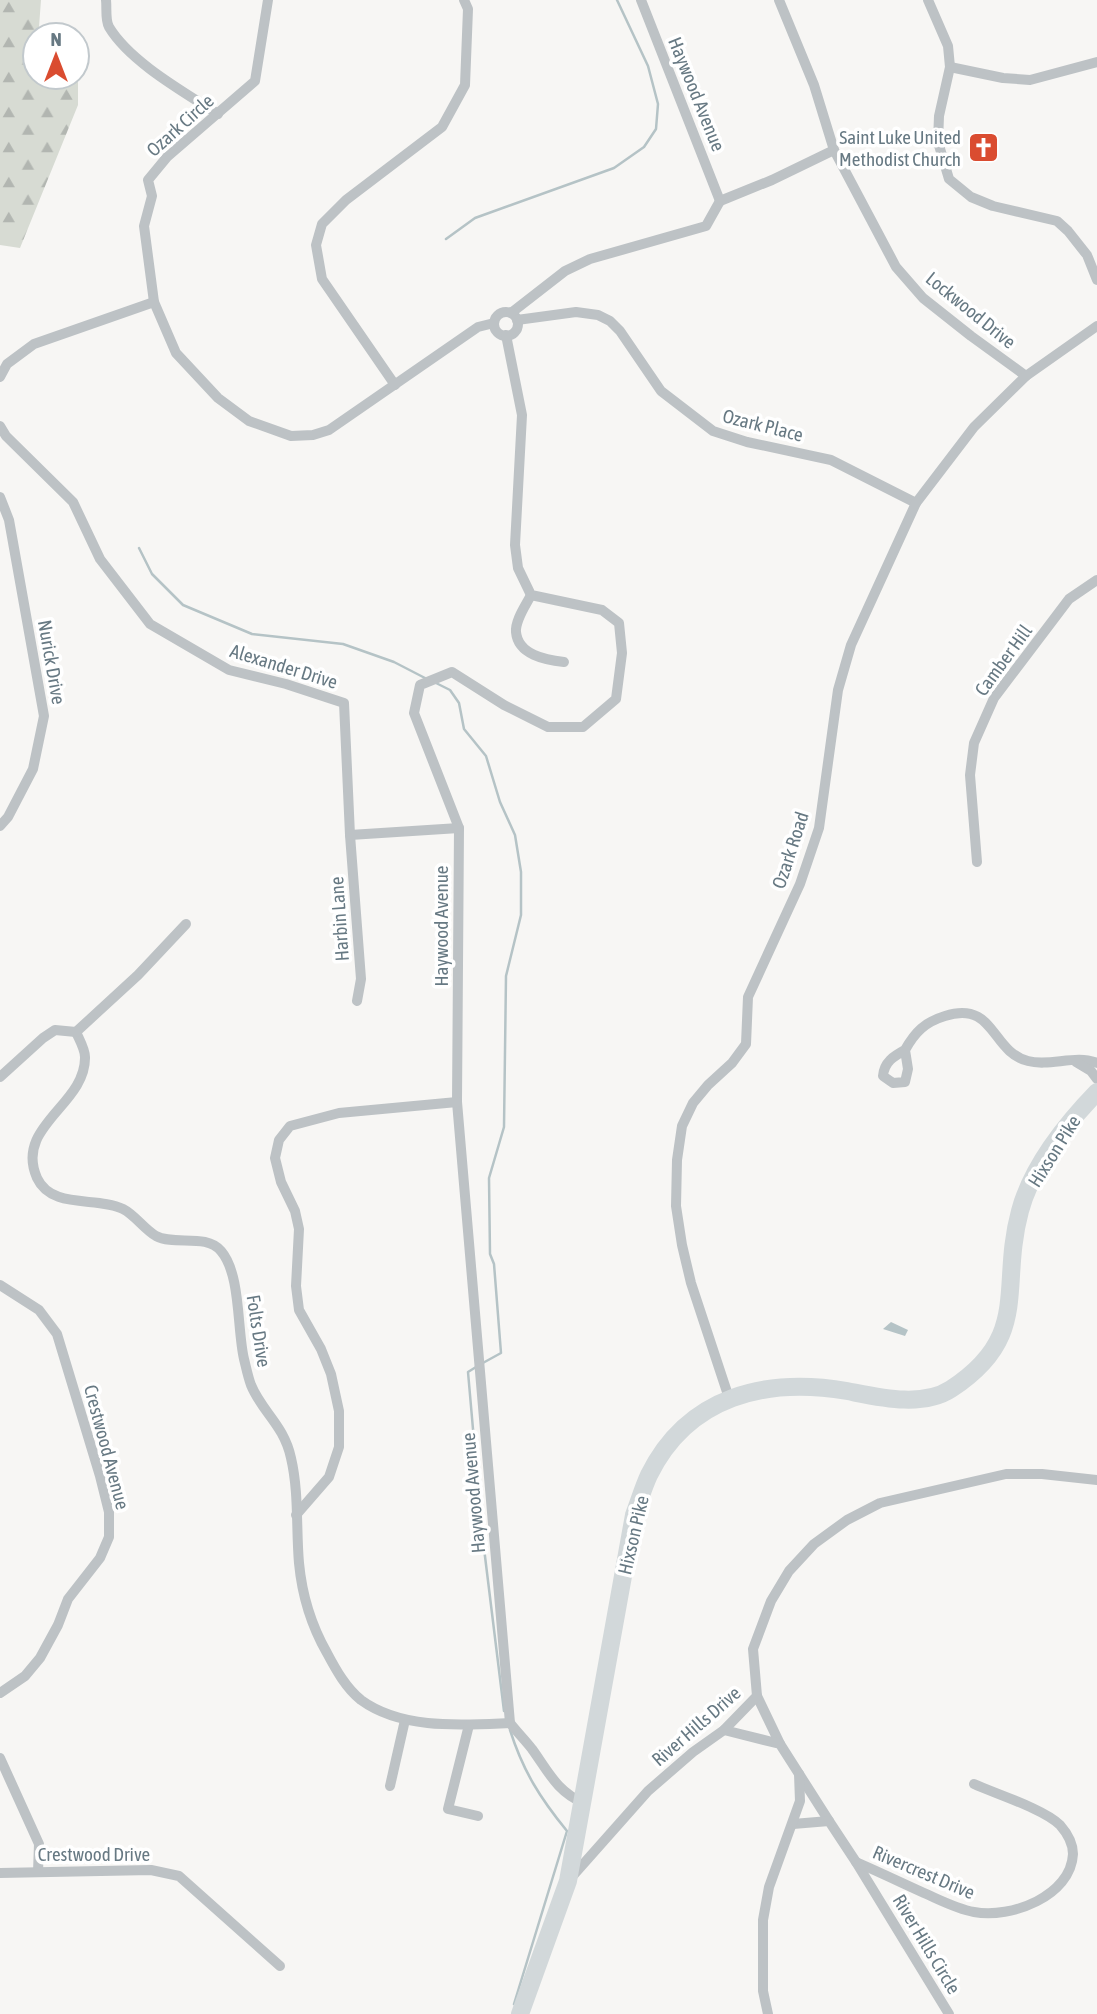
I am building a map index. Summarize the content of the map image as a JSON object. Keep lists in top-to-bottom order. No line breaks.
{"streets":{"main road":["Hixson Pike"],"street":["Haywood Avenue","Ozark Circle","Lockwood Drive","Ozark Place","Camber Hill","Nurick Drive","Alexander Drive","Ozark Road","Harbin Lane","Folts Drive","Crestwood Avenue","River Hills Drive","Crestwood Drive","Rivercrest Drive","River Hills Circle"]},"crossings":[["Haywood Avenue","Folts Drive"],["Ozark Circle","Ozark Place"],["Lockwood Drive","Ozark Road"],["Ozark Place","Ozark Road"],["Alexander Drive","Harbin Lane"],["Ozark Road","Hixson Pike"],["Hixson Pike","River Hills Drive"],["River Hills Drive","River Hills Circle"],["Rivercrest Drive","River Hills Circle"]],"places":{"church":["Saint Luke United Methodist Church"]},"north":"top"}
